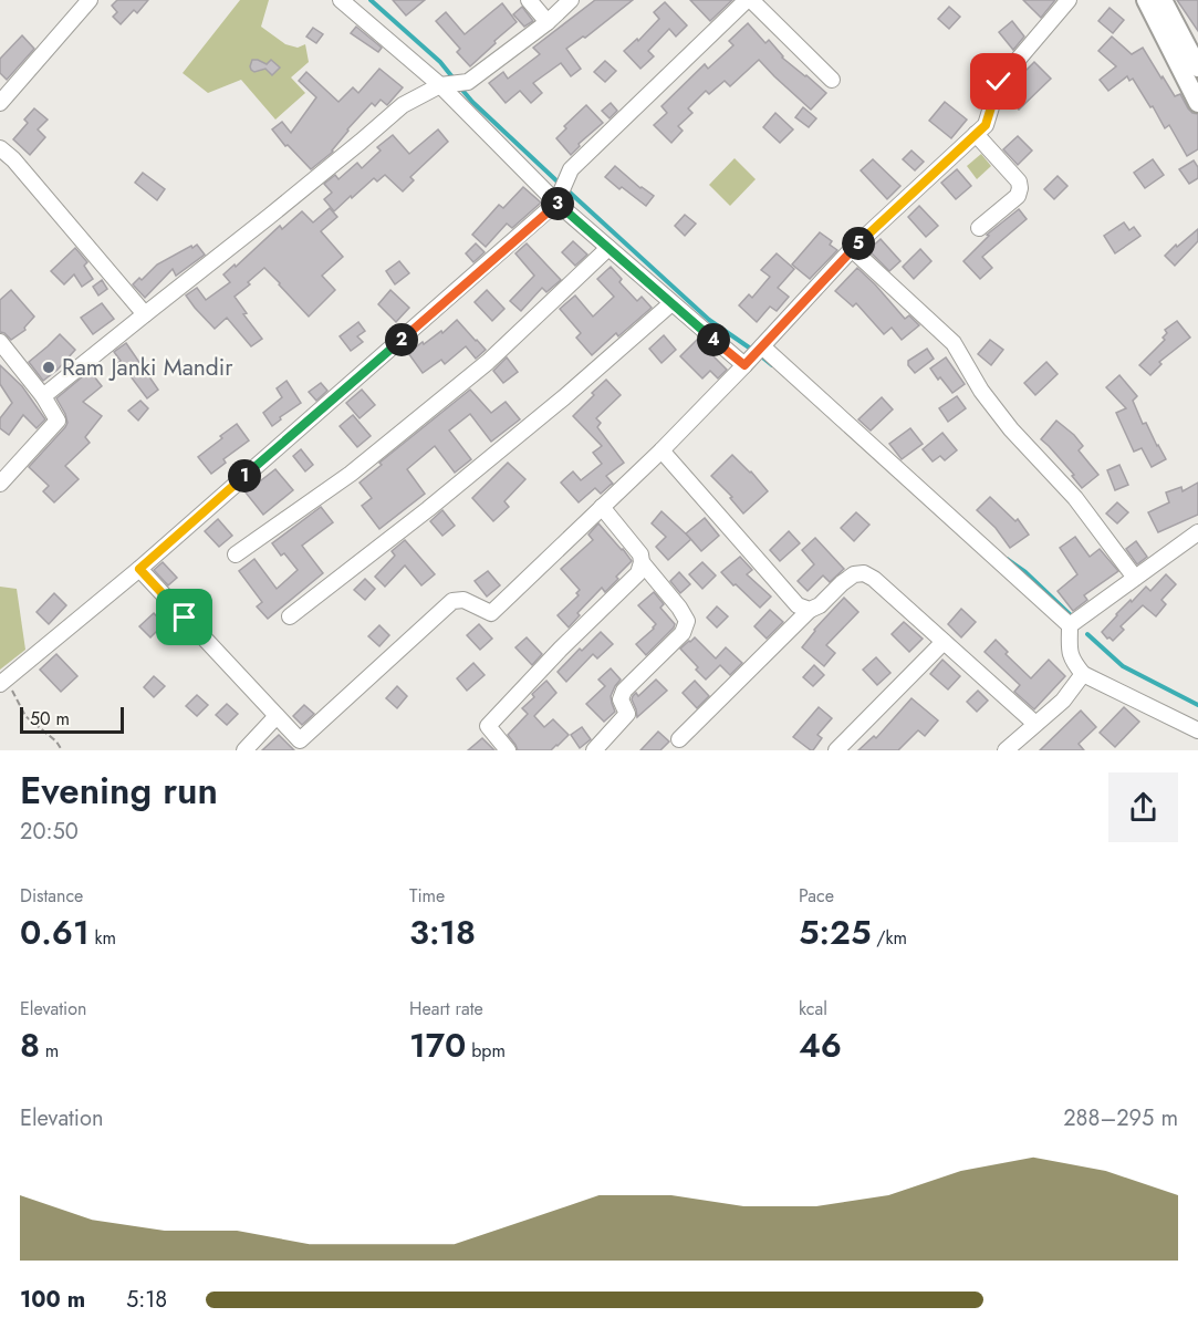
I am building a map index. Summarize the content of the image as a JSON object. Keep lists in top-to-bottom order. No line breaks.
{"places":["Ram Janki Mandir"],"scale_bar":"50 m","page":{"pins":["3","5","2","4","1"],"scale":"50 m","heading":["Evening run","20:50"],"stats":[["Distance","0.61 km"],["Time","3:18"],["Pace","5:25 /km"],["Elevation","8 m"],["Heart rate","170 bpm"],["kcal","46"]],"chart":["Elevation","288–295 m"],"list":[{"name":"100 m","note":"5:18"}]}}
